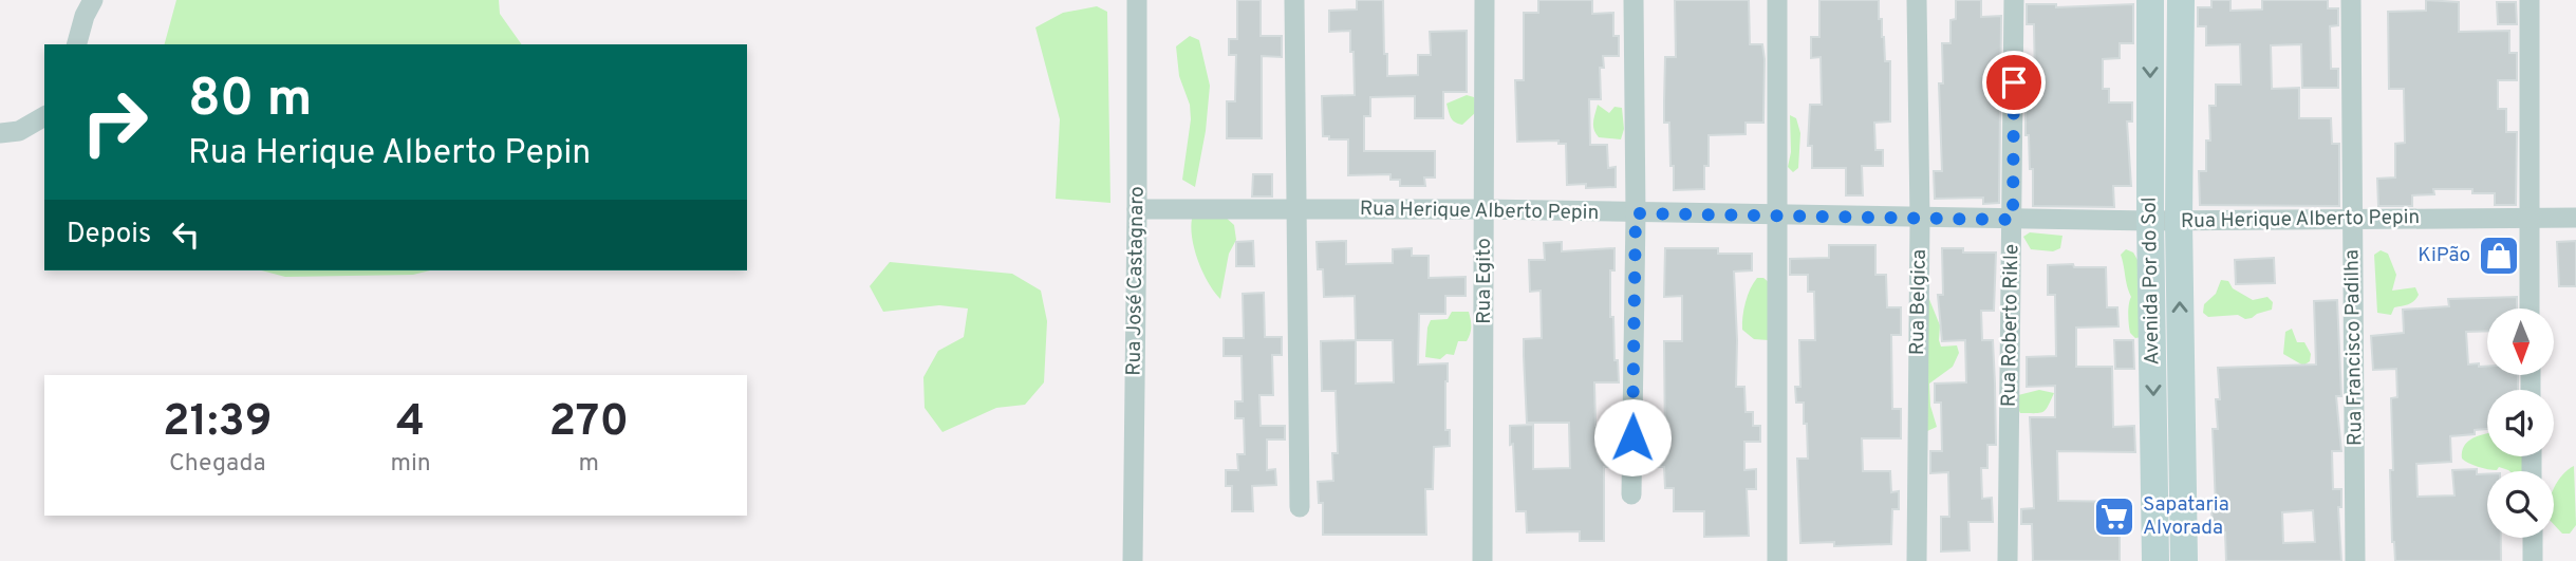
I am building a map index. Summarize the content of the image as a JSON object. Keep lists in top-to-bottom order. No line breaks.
{"streets":{"street":["Rua Herique Alberto Pepin","Rua José Castagnaro","Rua Egito","Avenida Por do Sol","Rua Belgica","Rua Roberto Rikle","Rua Francisco Padilha"]},"crossings":[["Rua Herique Alberto Pepin","Rua José Castagnaro"],["Rua Herique Alberto Pepin","Rua Egito"],["Rua Herique Alberto Pepin","Avenida Por do Sol"],["Rua Herique Alberto Pepin","Rua Belgica"],["Rua Herique Alberto Pepin","Rua Roberto Rikle"],["Rua Herique Alberto Pepin","Rua Francisco Padilha"]],"places":{"shop":["KiPão"],"supermarket":["Sapataria Alvorada"]},"north":"bottom","page":{"turn":["80 m","Rua Herique Alberto Pepin"],"then":"Depois","eta":["21:39","Chegada","4","min","270","m"]}}
